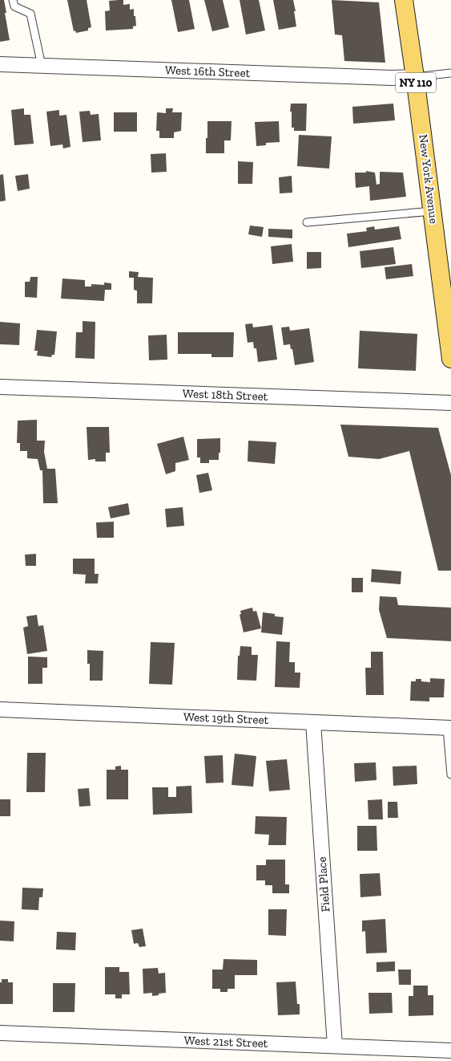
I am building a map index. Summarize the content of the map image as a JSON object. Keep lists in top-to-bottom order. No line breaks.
{"streets":{"main road":["NY 110","New York Avenue"],"street":["West 16th Street","West 18th Street","West 19th Street","Field Place","West 21st Street"]},"crossings":[["West 16th Street","New York Avenue"],["West 19th Street","Field Place"],["Field Place","West 21st Street"]]}
